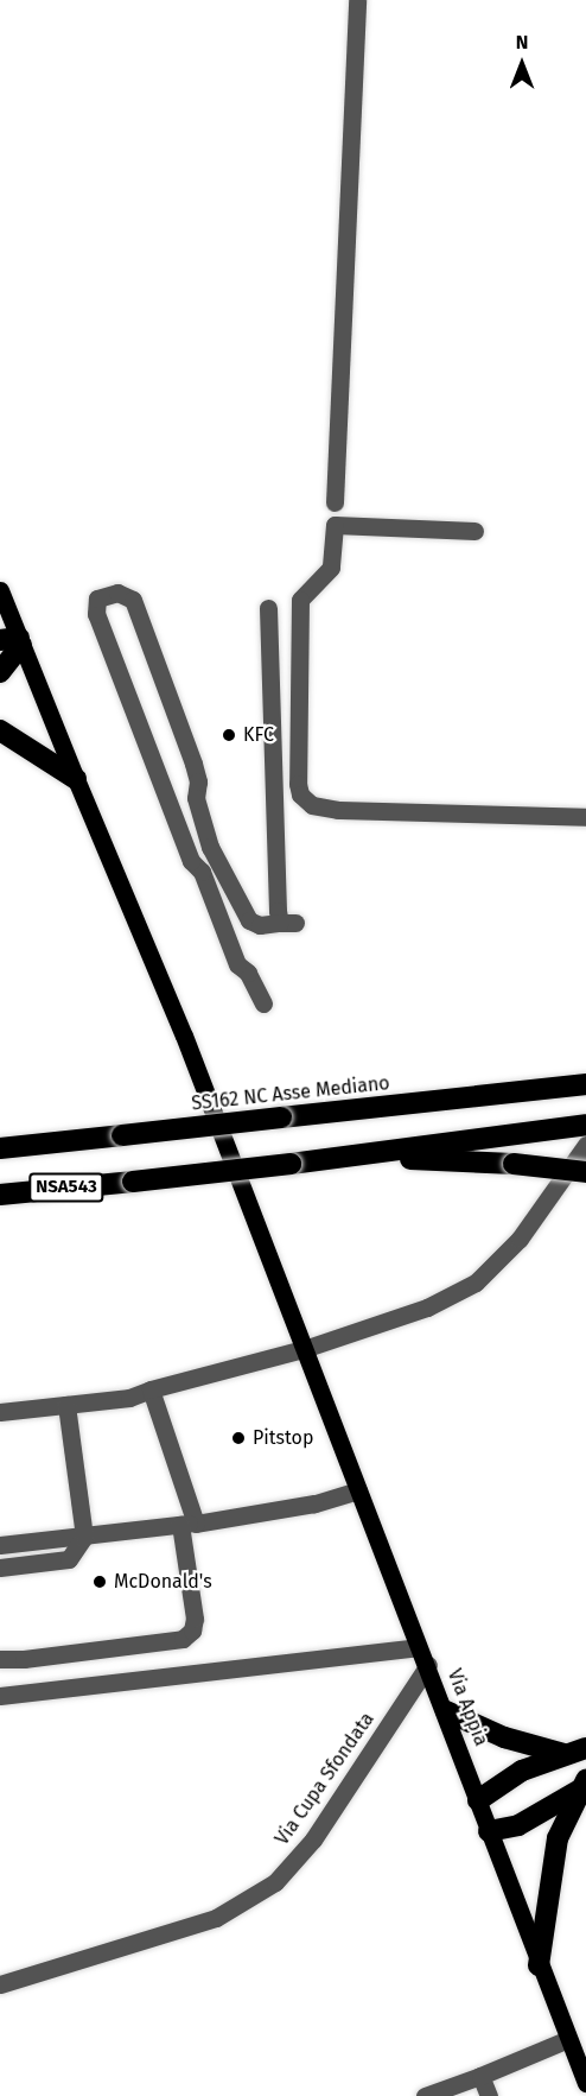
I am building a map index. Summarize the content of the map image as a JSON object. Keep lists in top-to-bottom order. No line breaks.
{"streets":{"highway":["SS162 NC Asse Mediano","NSA543"],"main road":["Via Appia"],"street":["Via Cupa Sfondata"]},"crossings":[["Via Appia","Via Cupa Sfondata"]],"places":["KFC","Pitstop","McDonald's"],"north":"top"}
